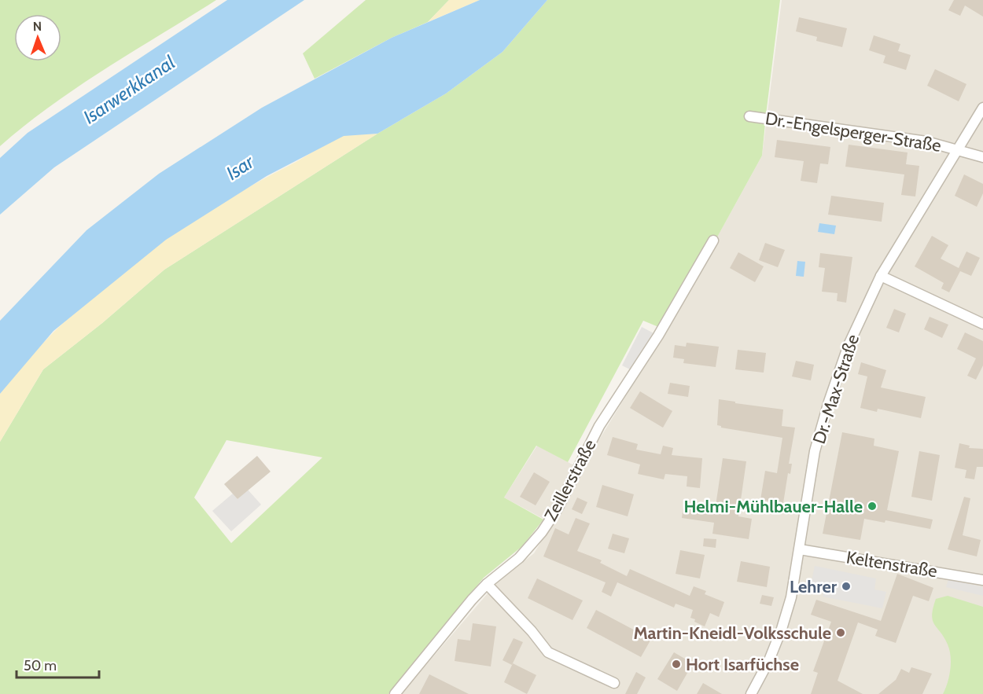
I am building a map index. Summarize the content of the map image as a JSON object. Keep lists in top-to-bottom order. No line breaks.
{"streets":{"street":["Dr.-Engelsperger-Straße","Dr.-Max-Straße","Zeillerstraße","Keltenstraße"]},"crossings":[["Dr.-Engelsperger-Straße","Dr.-Max-Straße"],["Dr.-Max-Straße","Keltenstraße"]],"water":["Isarwerkkanal","Isar"],"places":["Helmi-Mühlbauer-Halle","Lehrer","Martin-Kneidl-Volksschule","Hort Isarfüchse"],"scale_bar":"50 m","north":"top"}
